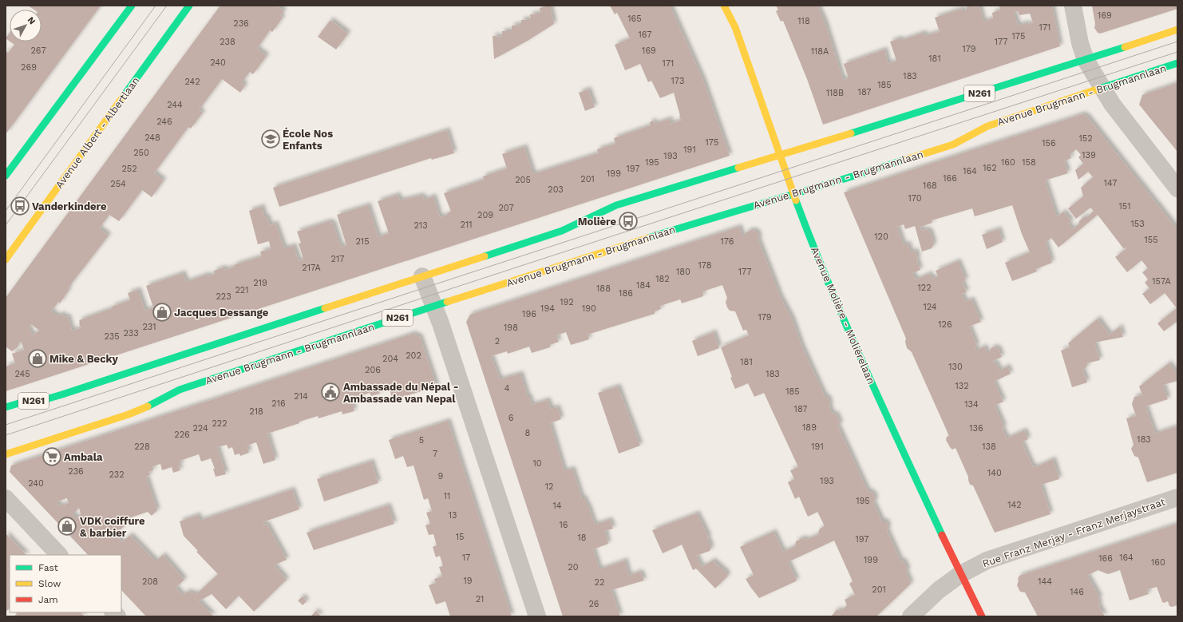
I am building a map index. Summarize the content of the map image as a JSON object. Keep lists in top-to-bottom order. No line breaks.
{"streets":{"main road":["N261","Avenue Brugmann - Brugmannlaan","Avenue Albert - Albertlaan","Avenue Molière - Molièrelaan"],"street":["Rue Franz Merjay - Franz Merjaystraat"]},"crossings":[["N261","Avenue Molière - Molièrelaan"],["Avenue Brugmann - Brugmannlaan","Avenue Molière - Molièrelaan"],["Avenue Molière - Molièrelaan","Rue Franz Merjay - Franz Merjaystraat"]],"places":{"school or university":["École Nos Enfants"],"bus stop":["Vanderkindere","Molière"],"shop":["Jacques Dessange","Mike & Becky","VDK coiffure & barbier"],"public building":["Ambassade du Népal - Ambassade van Nepal"],"supermarket":["Ambala"]},"house_numbers":["169","165","118","236","171","167","175","238","177","179","267","169","118A","181","240","171","269","183","173","242","185","187","118B","244","246","248","152","175","156","191","250","139","193","195","160","158","162","252","197","164","199","166","201","205","147","254","168","203","170","151","207","209","153","211","213","120","155","215","176","217","178","217A","180","177","182","157A","219","184","122","188","221","186","223","192","124","194","190","196","179","126","231","198","233","235","2","202","204","181","130","206","245","183","132","4","185","214","216","134","187","218","6","222","189","224","136","8","226","183","5","228","191","138","7","10","236","140","232","9","193","240","12","11","195","142","14","13","16","15","18","197","17","164","166","199","160","20","19","208","144","22","201","146","21","26"],"legend":["Fast","Slow","Jam"],"north":"top right"}
